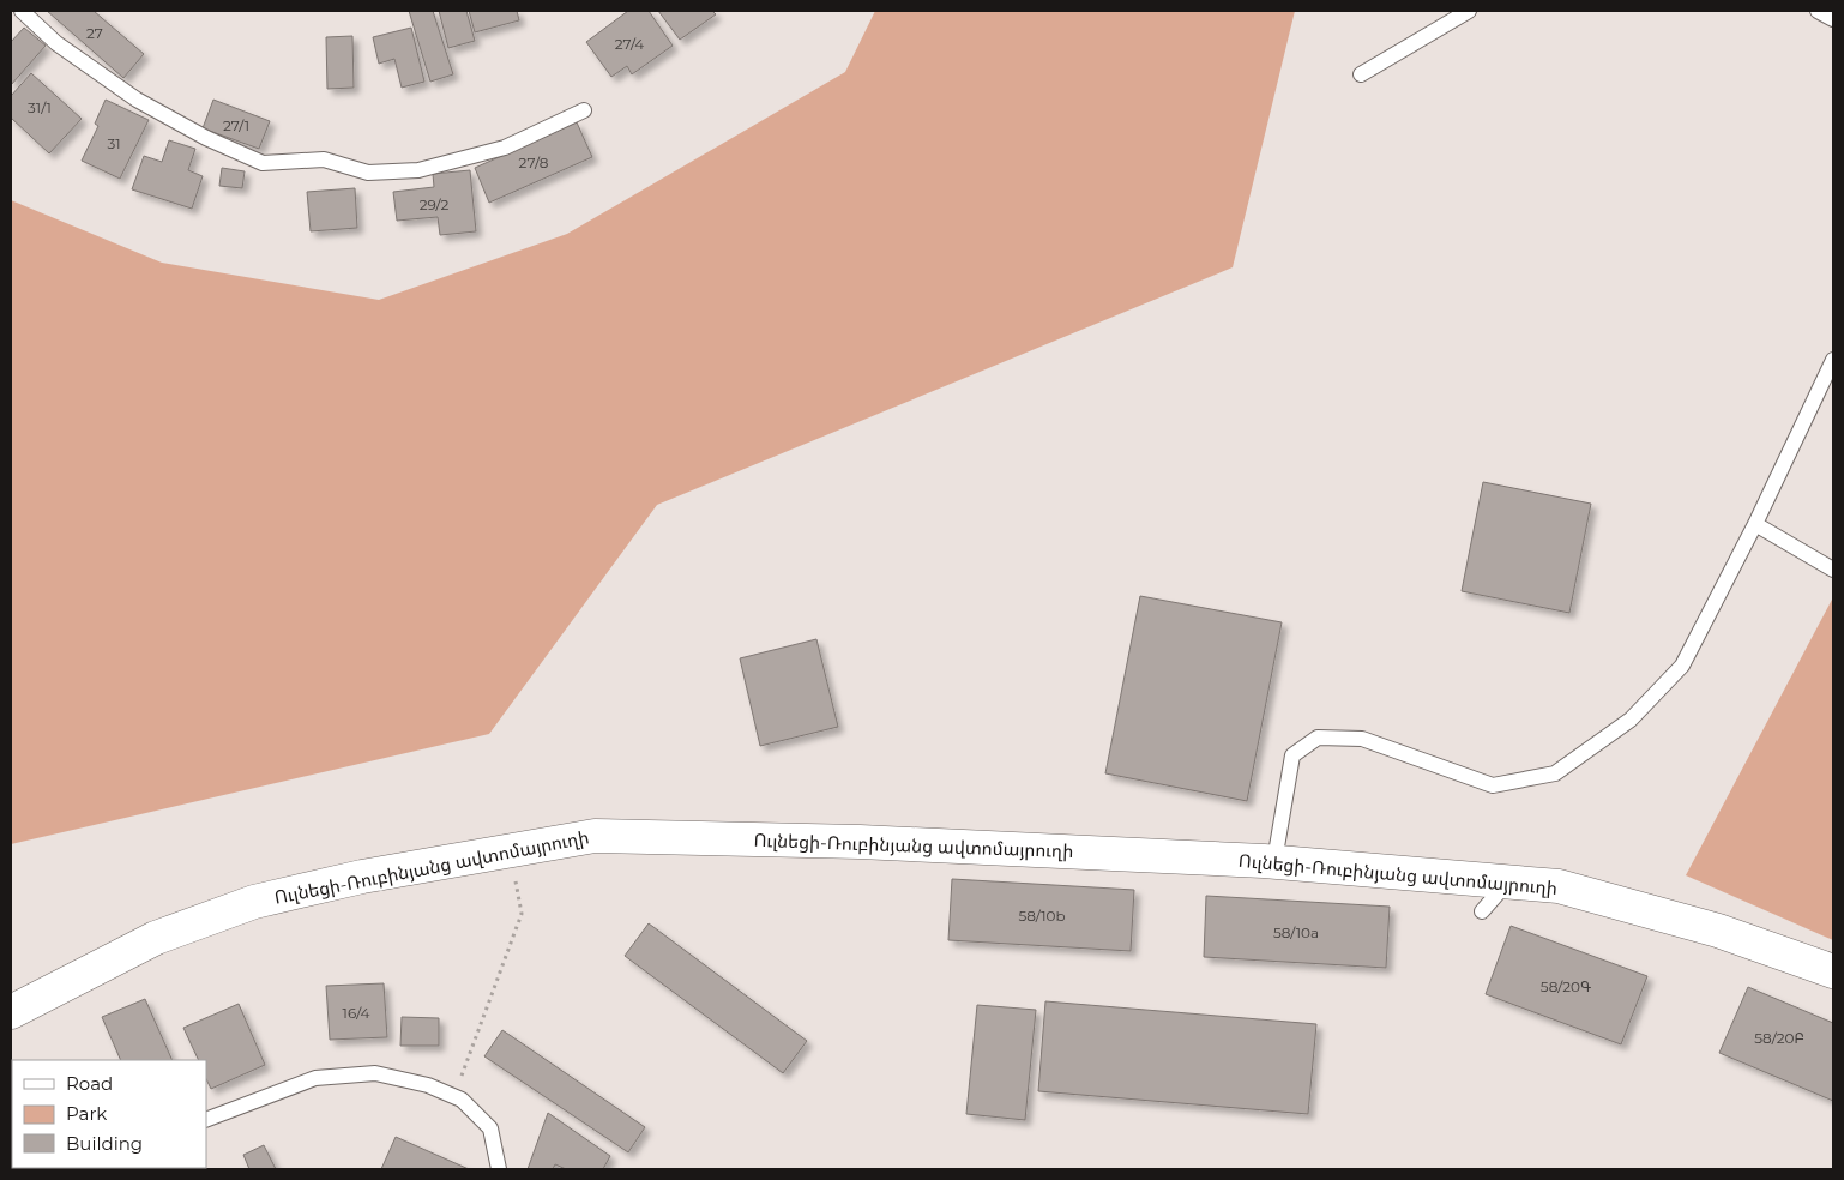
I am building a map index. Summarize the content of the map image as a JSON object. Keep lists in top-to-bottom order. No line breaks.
{"streets":{"street":["Ուլնեցի-Ռուբինյանց ավտոմայրուղի"]},"house_numbers":["27","27/4","31/1","27/1","31","27/8","29/2","58/10b","58/10a","58/20Գ","16/4","58/20Բ"],"legend":["Road","Park","Building"]}
